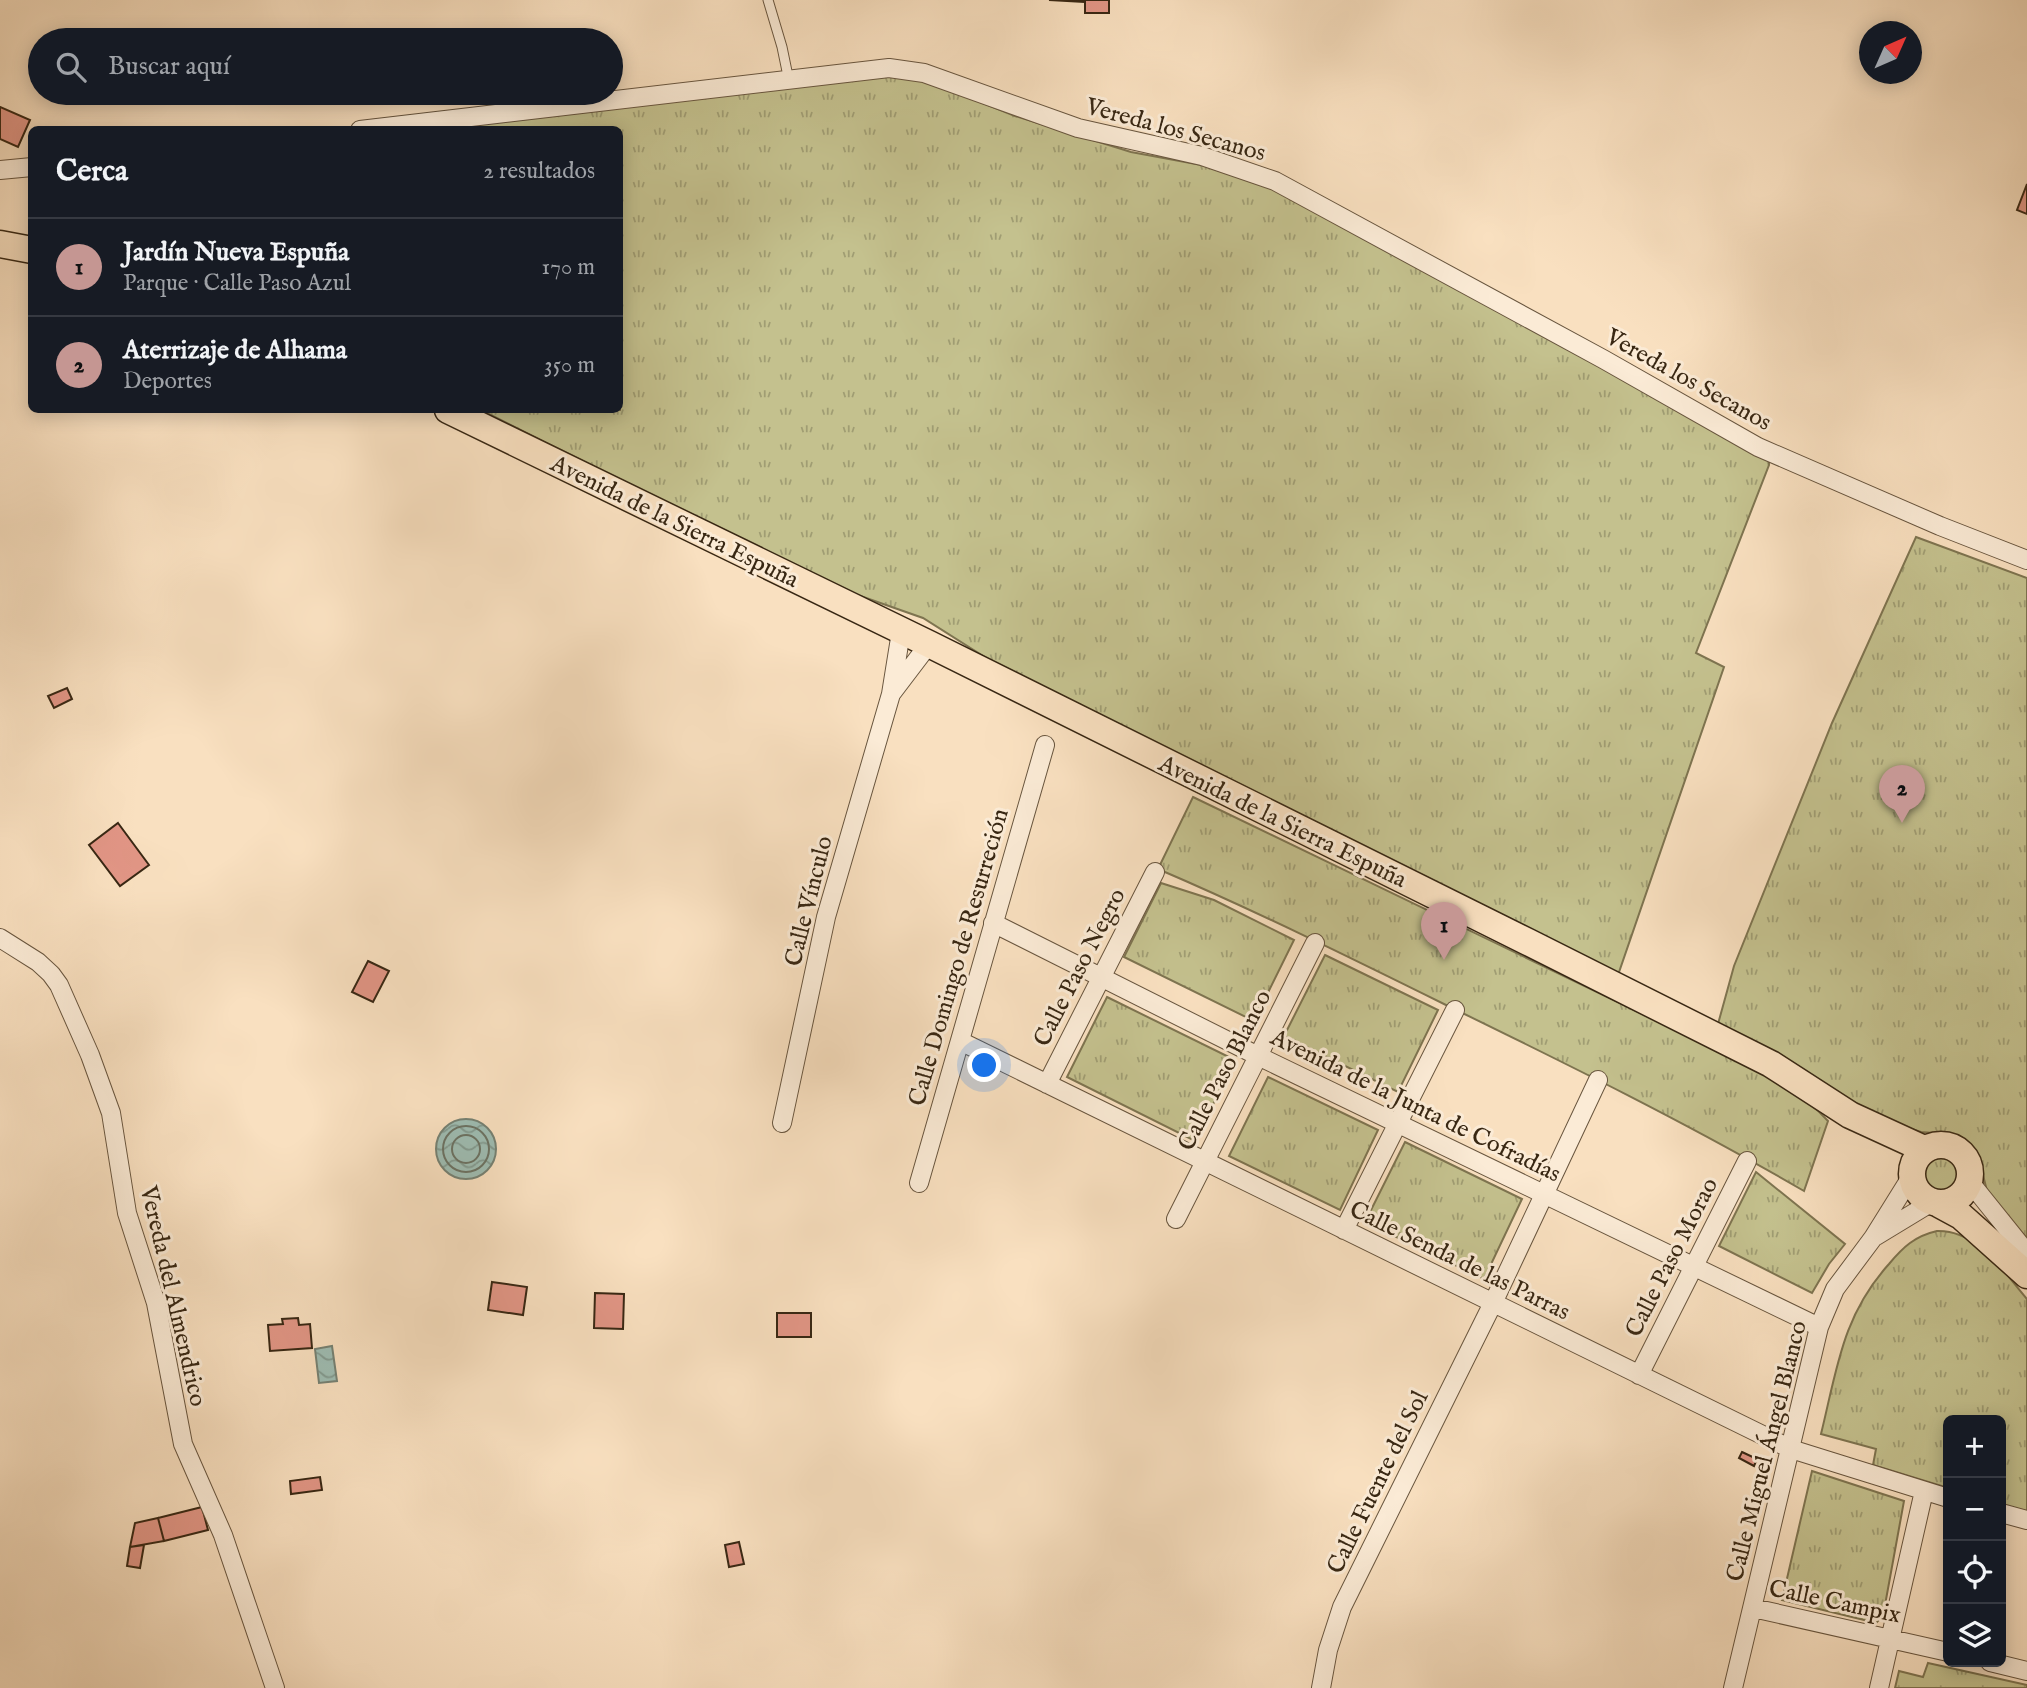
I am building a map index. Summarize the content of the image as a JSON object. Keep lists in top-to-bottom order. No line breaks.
{"streets":{"main road":["Avenida de la Sierra Espuña"],"street":["Vereda los Secanos","Calle Vínculo","Calle Domingo de Resurreción","Calle Paso Negro","Calle Paso Blanco","Avenida de la Junta de Cofradías","Calle Paso Morao","Calle Senda de las Parras","Vereda del Almendrico","Calle Miguel Ángel Blanco","Calle Fuente del Sol","Calle Campix"]},"crossings":[["Avenida de la Sierra Espuña","Calle Vínculo"],["Avenida de la Sierra Espuña","Calle Miguel Ángel Blanco"],["Calle Domingo de Resurreción","Avenida de la Junta de Cofradías"],["Calle Domingo de Resurreción","Calle Senda de las Parras"],["Calle Paso Negro","Avenida de la Junta de Cofradías"],["Calle Paso Negro","Calle Senda de las Parras"],["Calle Paso Blanco","Avenida de la Junta de Cofradías"],["Calle Paso Blanco","Calle Senda de las Parras"],["Avenida de la Junta de Cofradías","Calle Paso Morao"],["Avenida de la Junta de Cofradías","Calle Miguel Ángel Blanco"],["Avenida de la Junta de Cofradías","Calle Fuente del Sol"],["Calle Paso Morao","Calle Senda de las Parras"],["Calle Senda de las Parras","Calle Miguel Ángel Blanco"],["Calle Senda de las Parras","Calle Fuente del Sol"],["Calle Miguel Ángel Blanco","Calle Campix"]],"north":"top right","page":{"search":"Buscar aquí","heading":["Cerca","2 resultados"],"list":[{"mark":"1","name":"Jardín Nueva Espuña","note":"Parque · Calle Paso Azul","value":"170 m"},{"mark":"2","name":"Aterrizaje de Alhama","note":"Deportes","value":"350 m"}],"pins":["2","1"],"map_buttons":["+","−"]}}
